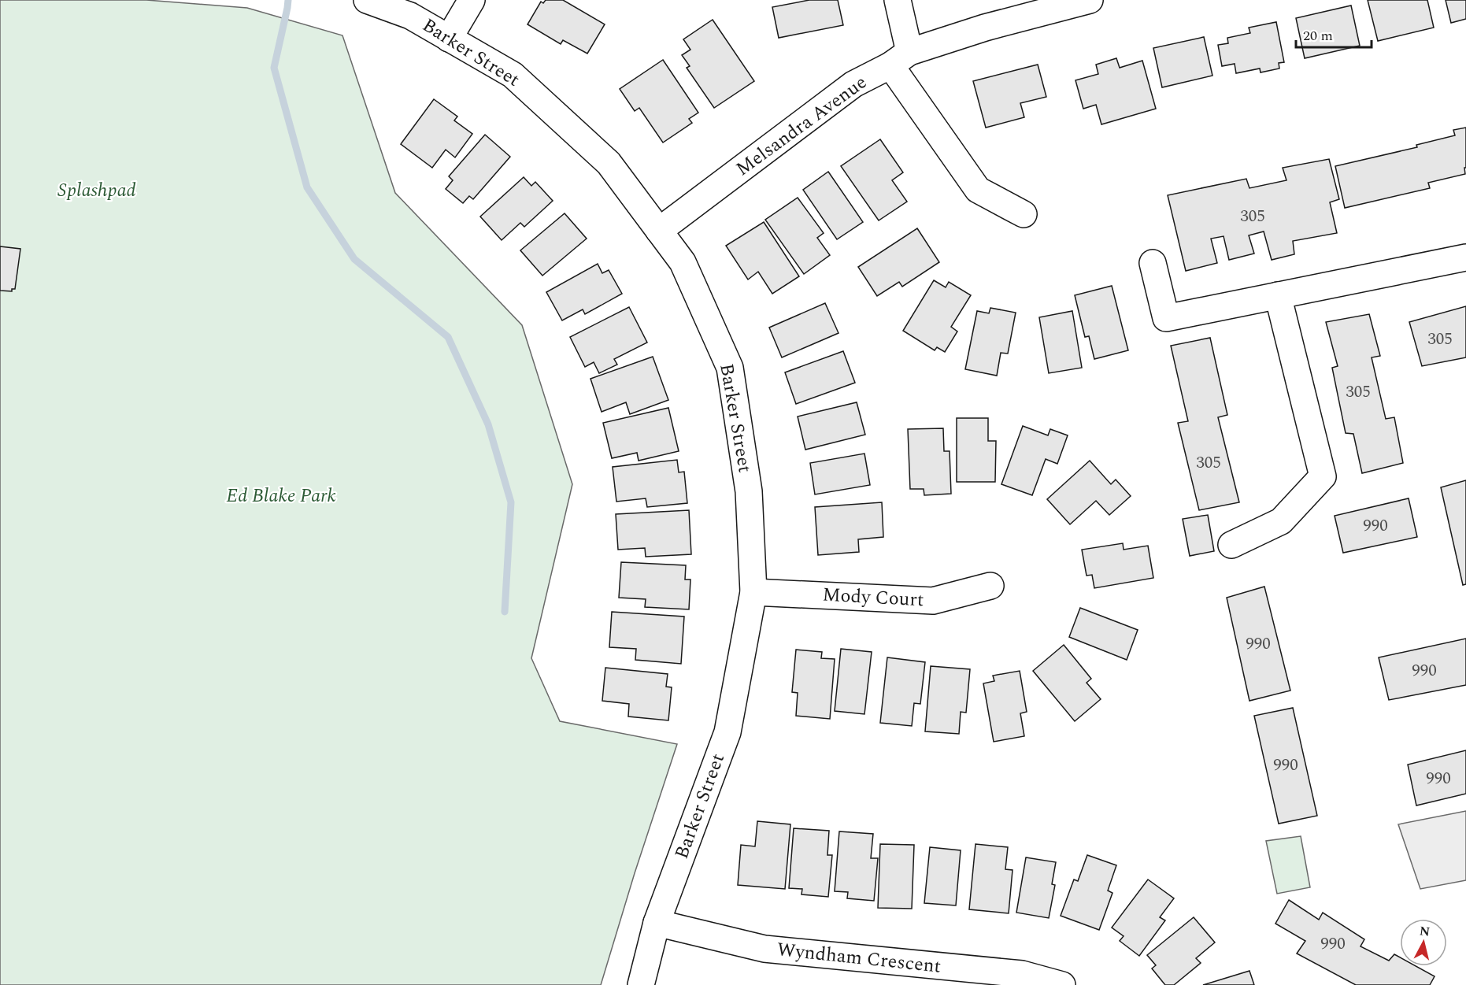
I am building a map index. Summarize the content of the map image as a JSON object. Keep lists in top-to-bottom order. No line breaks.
{"streets":{"street":["Barker Street","Melsandra Avenue","Mody Court","Wyndham Crescent"]},"crossings":[["Barker Street","Melsandra Avenue"],["Barker Street","Mody Court"],["Barker Street","Wyndham Crescent"]],"parks":["Splashpad","Ed Blake Park"],"house_numbers":["305","305","305","305","990","990","990","990","990","990"],"scale_bar":"20 m","north":"top"}
